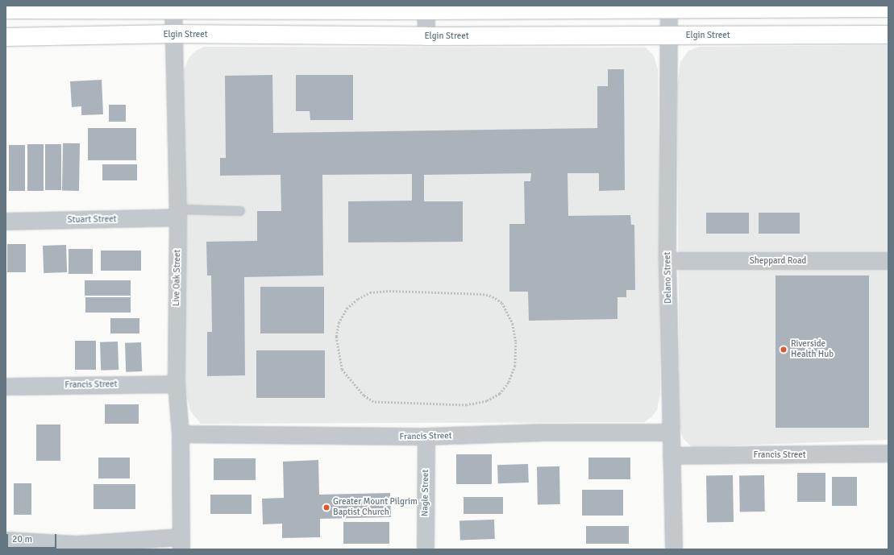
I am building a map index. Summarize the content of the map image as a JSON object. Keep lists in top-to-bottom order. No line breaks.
{"streets":{"main road":["Elgin Street"],"street":["Stuart Street","Sheppard Road","Live Oak Street","Delano Street","Francis Street","Nagle Street"]},"crossings":[["Elgin Street","Live Oak Street"],["Elgin Street","Delano Street"],["Stuart Street","Live Oak Street"],["Sheppard Road","Delano Street"],["Live Oak Street","Francis Street"],["Delano Street","Francis Street"],["Francis Street","Nagle Street"]],"places":["Riverside Health Hub","Greater Mount Pilgrim Baptist Church"],"scale_bar":"20 m"}
